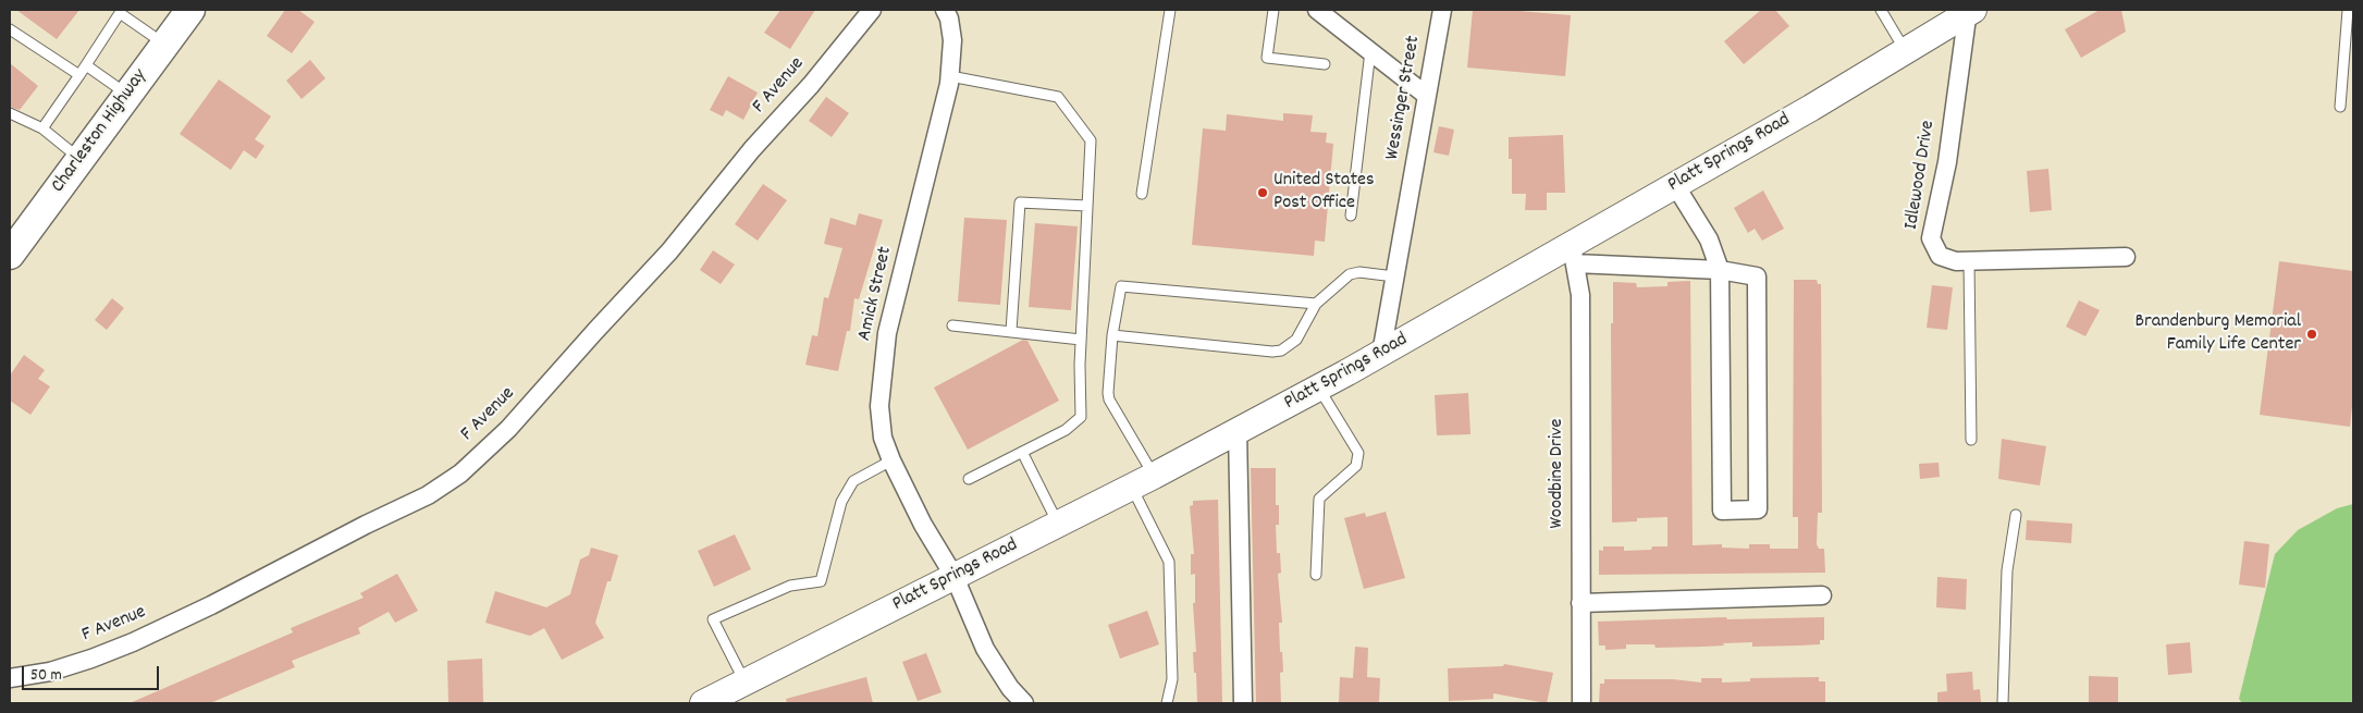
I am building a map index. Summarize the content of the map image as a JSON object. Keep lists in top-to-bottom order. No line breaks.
{"streets":{"main road":["Charleston Highway","Platt Springs Road"],"street":["F Avenue","Wessinger Street","Idlewood Drive","Amick Street","Woodbine Drive"]},"crossings":[["Wessinger Street","Platt Springs Road"],["Platt Springs Road","Idlewood Drive"],["Platt Springs Road","Amick Street"],["Platt Springs Road","Woodbine Drive"]],"places":["United States Post Office","Brandenburg Memorial Family Life Center"],"scale_bar":"50 m"}
